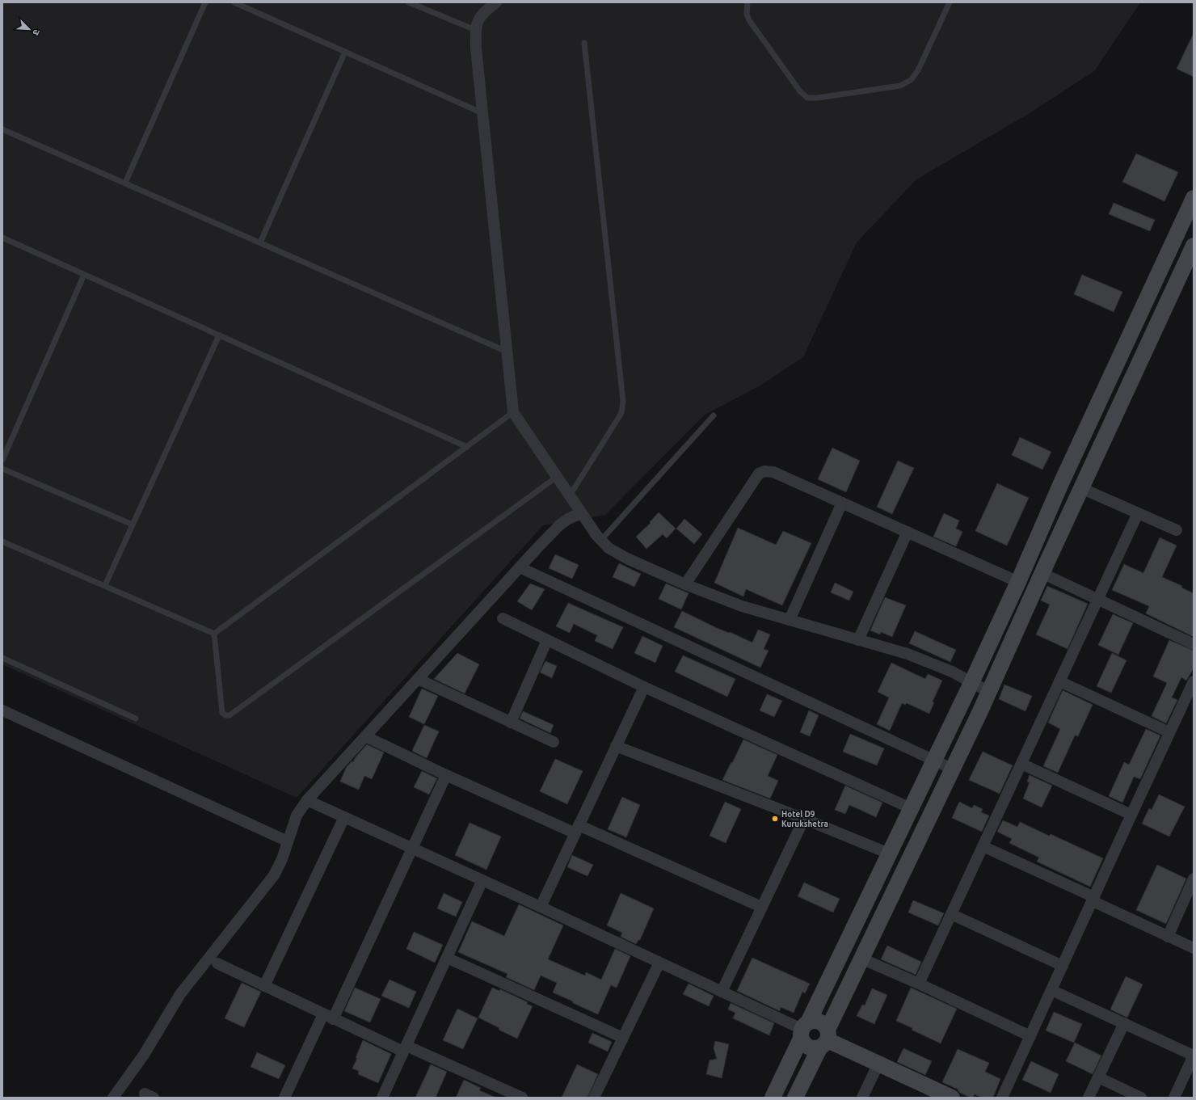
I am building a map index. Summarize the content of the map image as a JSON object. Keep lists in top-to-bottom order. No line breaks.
{"places":["Hotel D9 Kurukshetra"],"north":"bottom right"}
